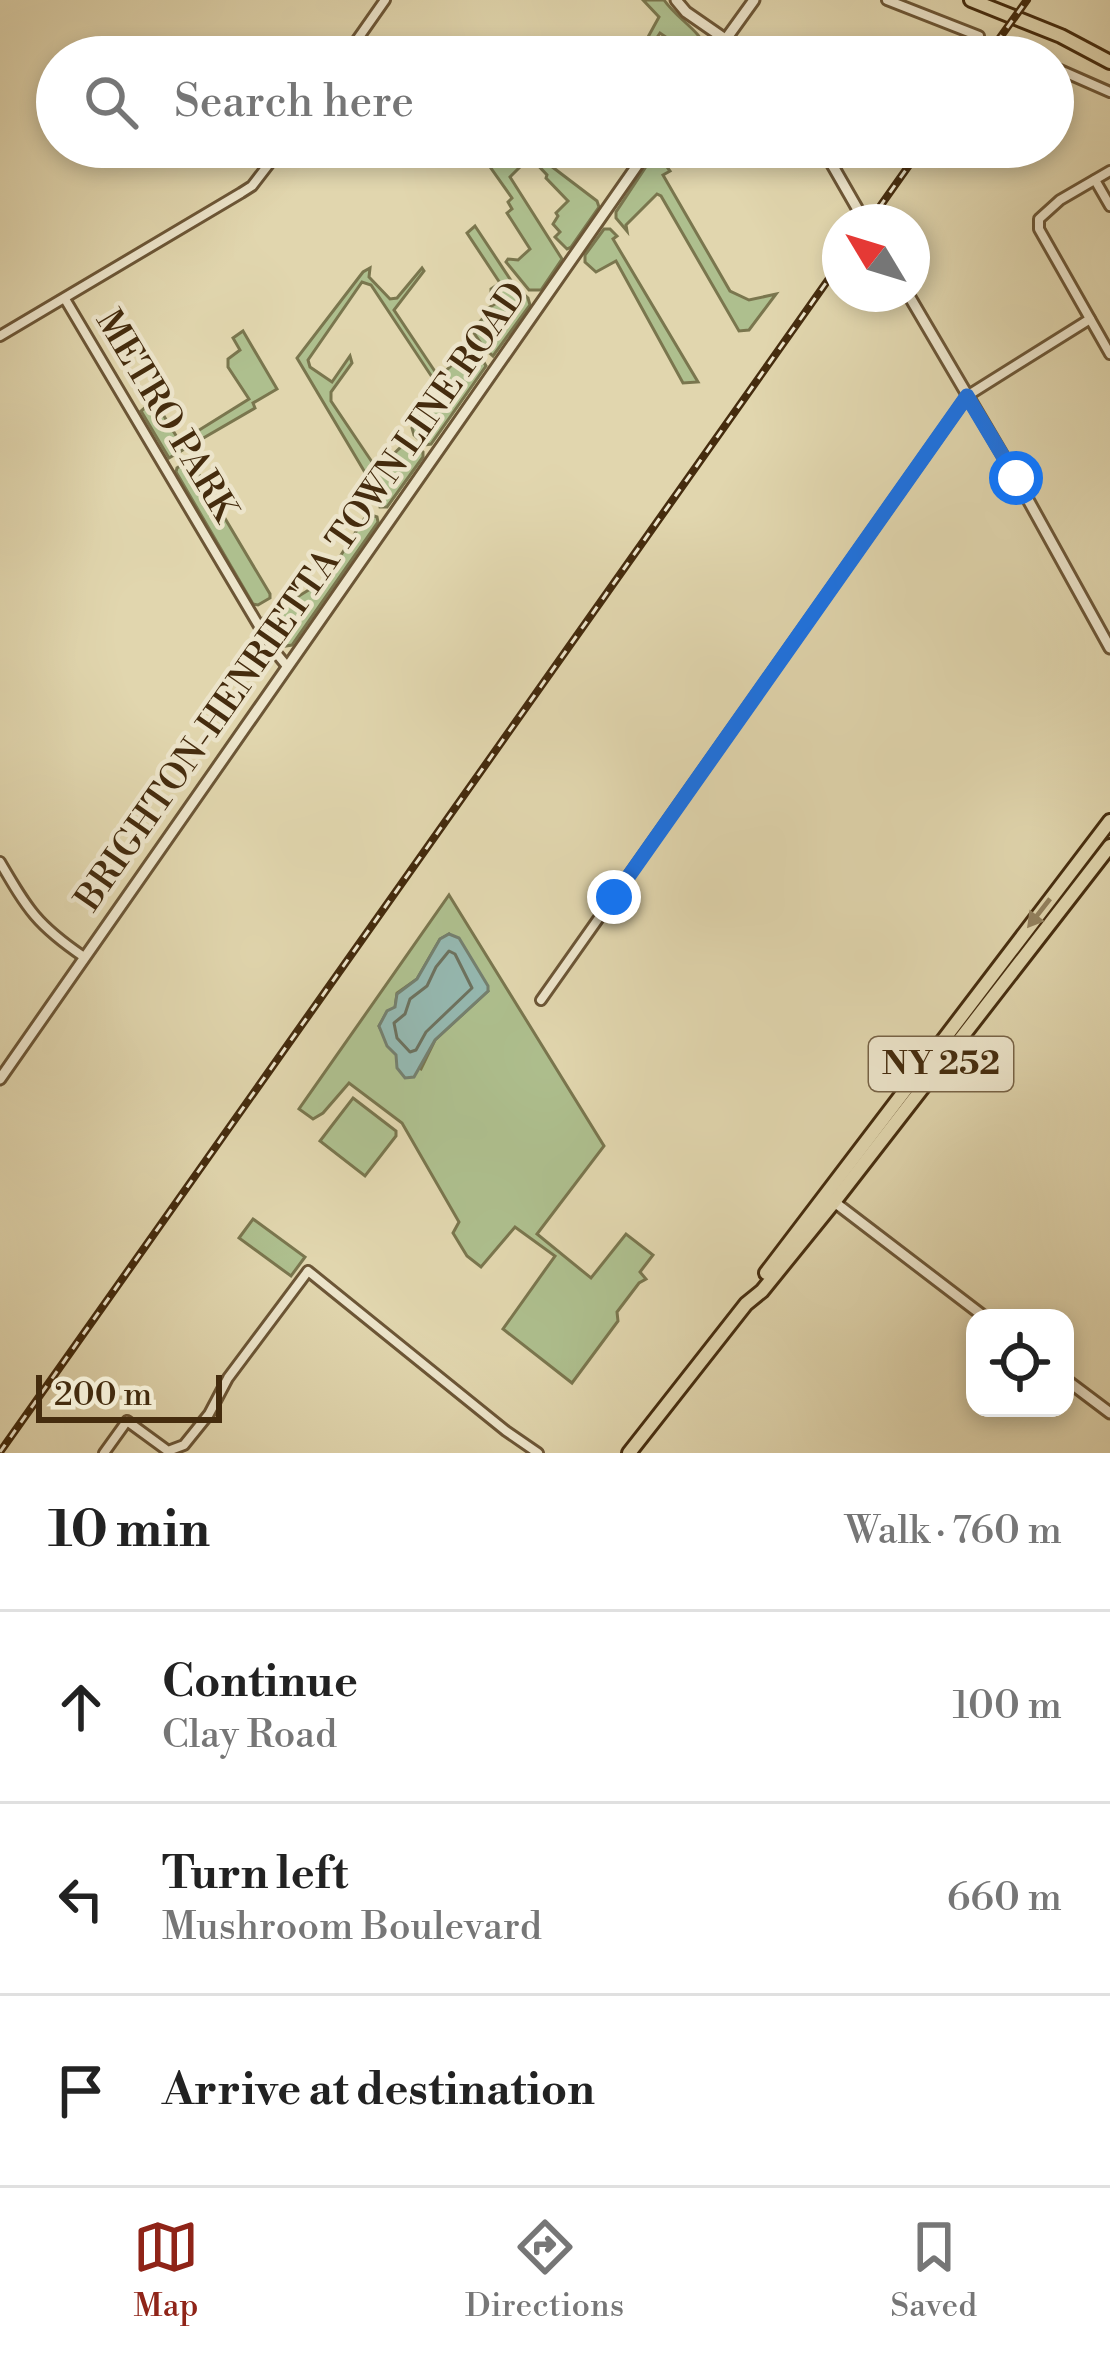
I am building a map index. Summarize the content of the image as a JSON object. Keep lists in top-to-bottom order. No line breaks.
{"streets":{"main road":["NY 252"],"street":["METRO PARK","BRIGHTON-HENRIETTA TOWN LINE ROAD"]},"crossings":[["METRO PARK","BRIGHTON-HENRIETTA TOWN LINE ROAD"]],"scale_bar":"200 m","north":"top left","page":{"search":"Search here","scale":"200 m","heading":["10 min","Walk · 760 m"],"list":[["Continue","Clay Road","100 m"],["Turn left","Mushroom Boulevard","660 m"],"Arrive at destination"],"nav":["Map","Directions","Saved"]}}
